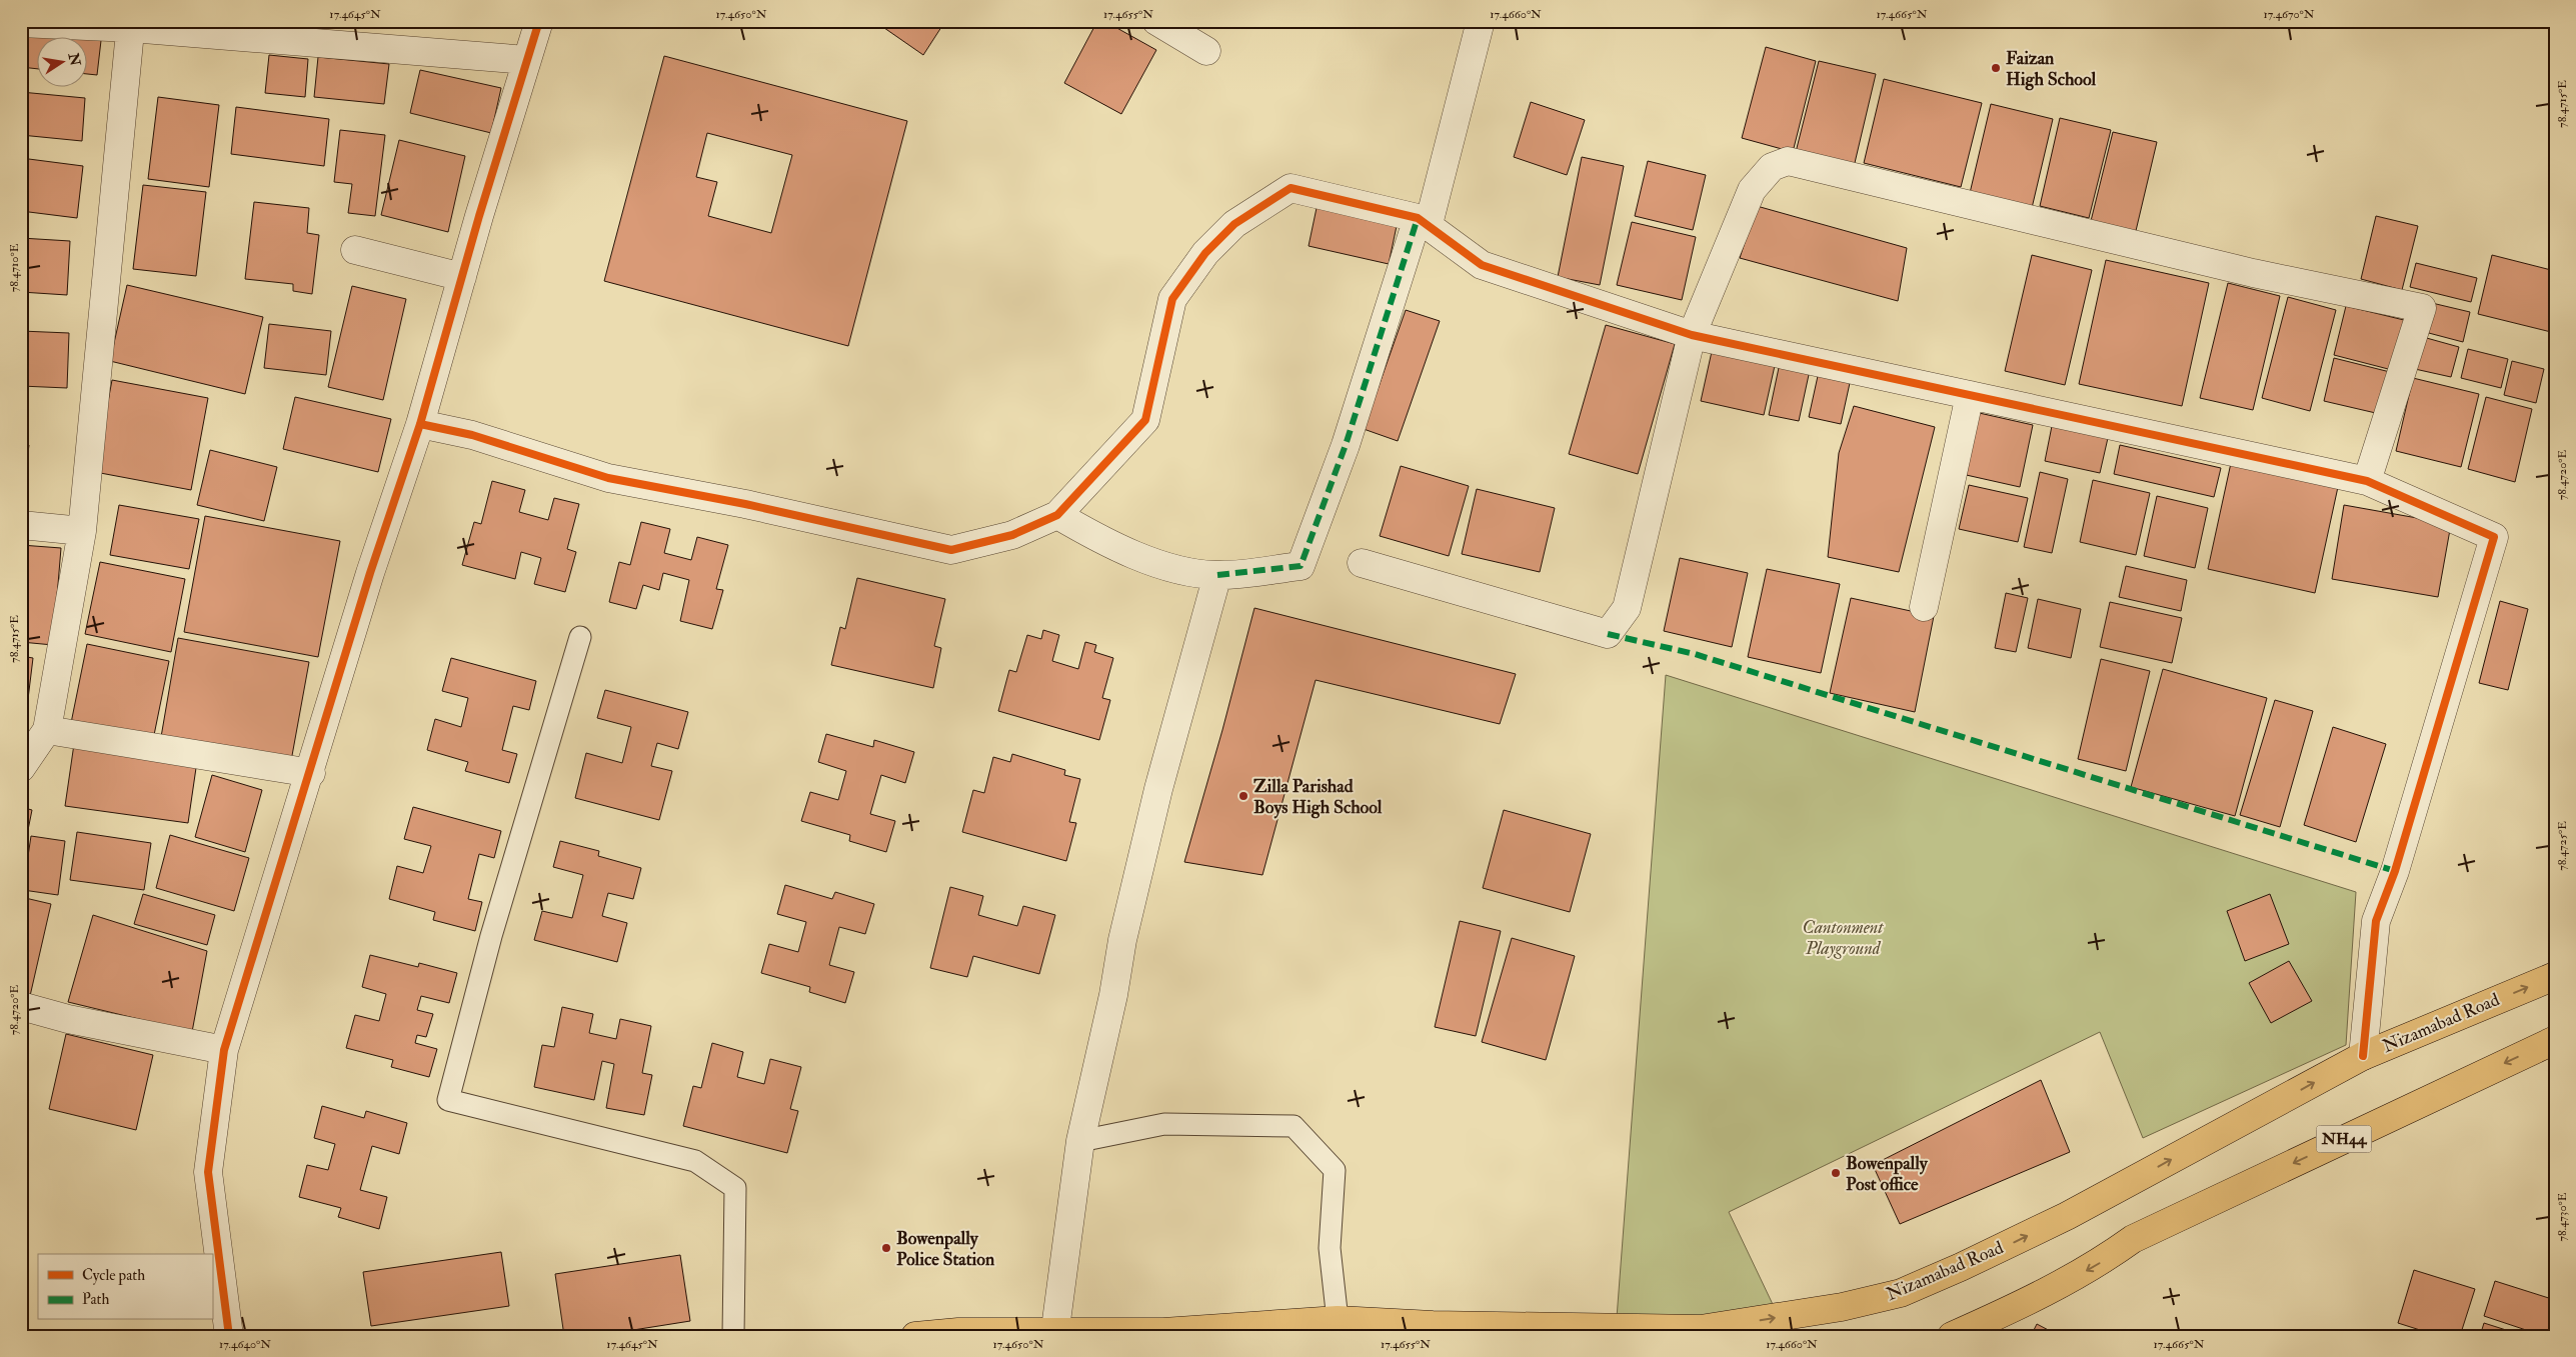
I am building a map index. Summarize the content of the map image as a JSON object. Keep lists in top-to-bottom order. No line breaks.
{"streets":{"highway":["Nizamabad Road","NH44"]},"parks":["Cantonment Playground"],"places":["Faizan High School","Zilla Parishad Boys High School","Bowenpally Post office","Bowenpally Police Station"],"legend":["Cycle path","Path"],"north":"right","coordinates":["17.4645°N","17.4650°N","17.4655°N","17.4660°N","17.4665°N","17.4670°N","78.4715°E","78.4710°E","78.4720°E","78.4725°E","78.4730°E","17.4640°N"]}
